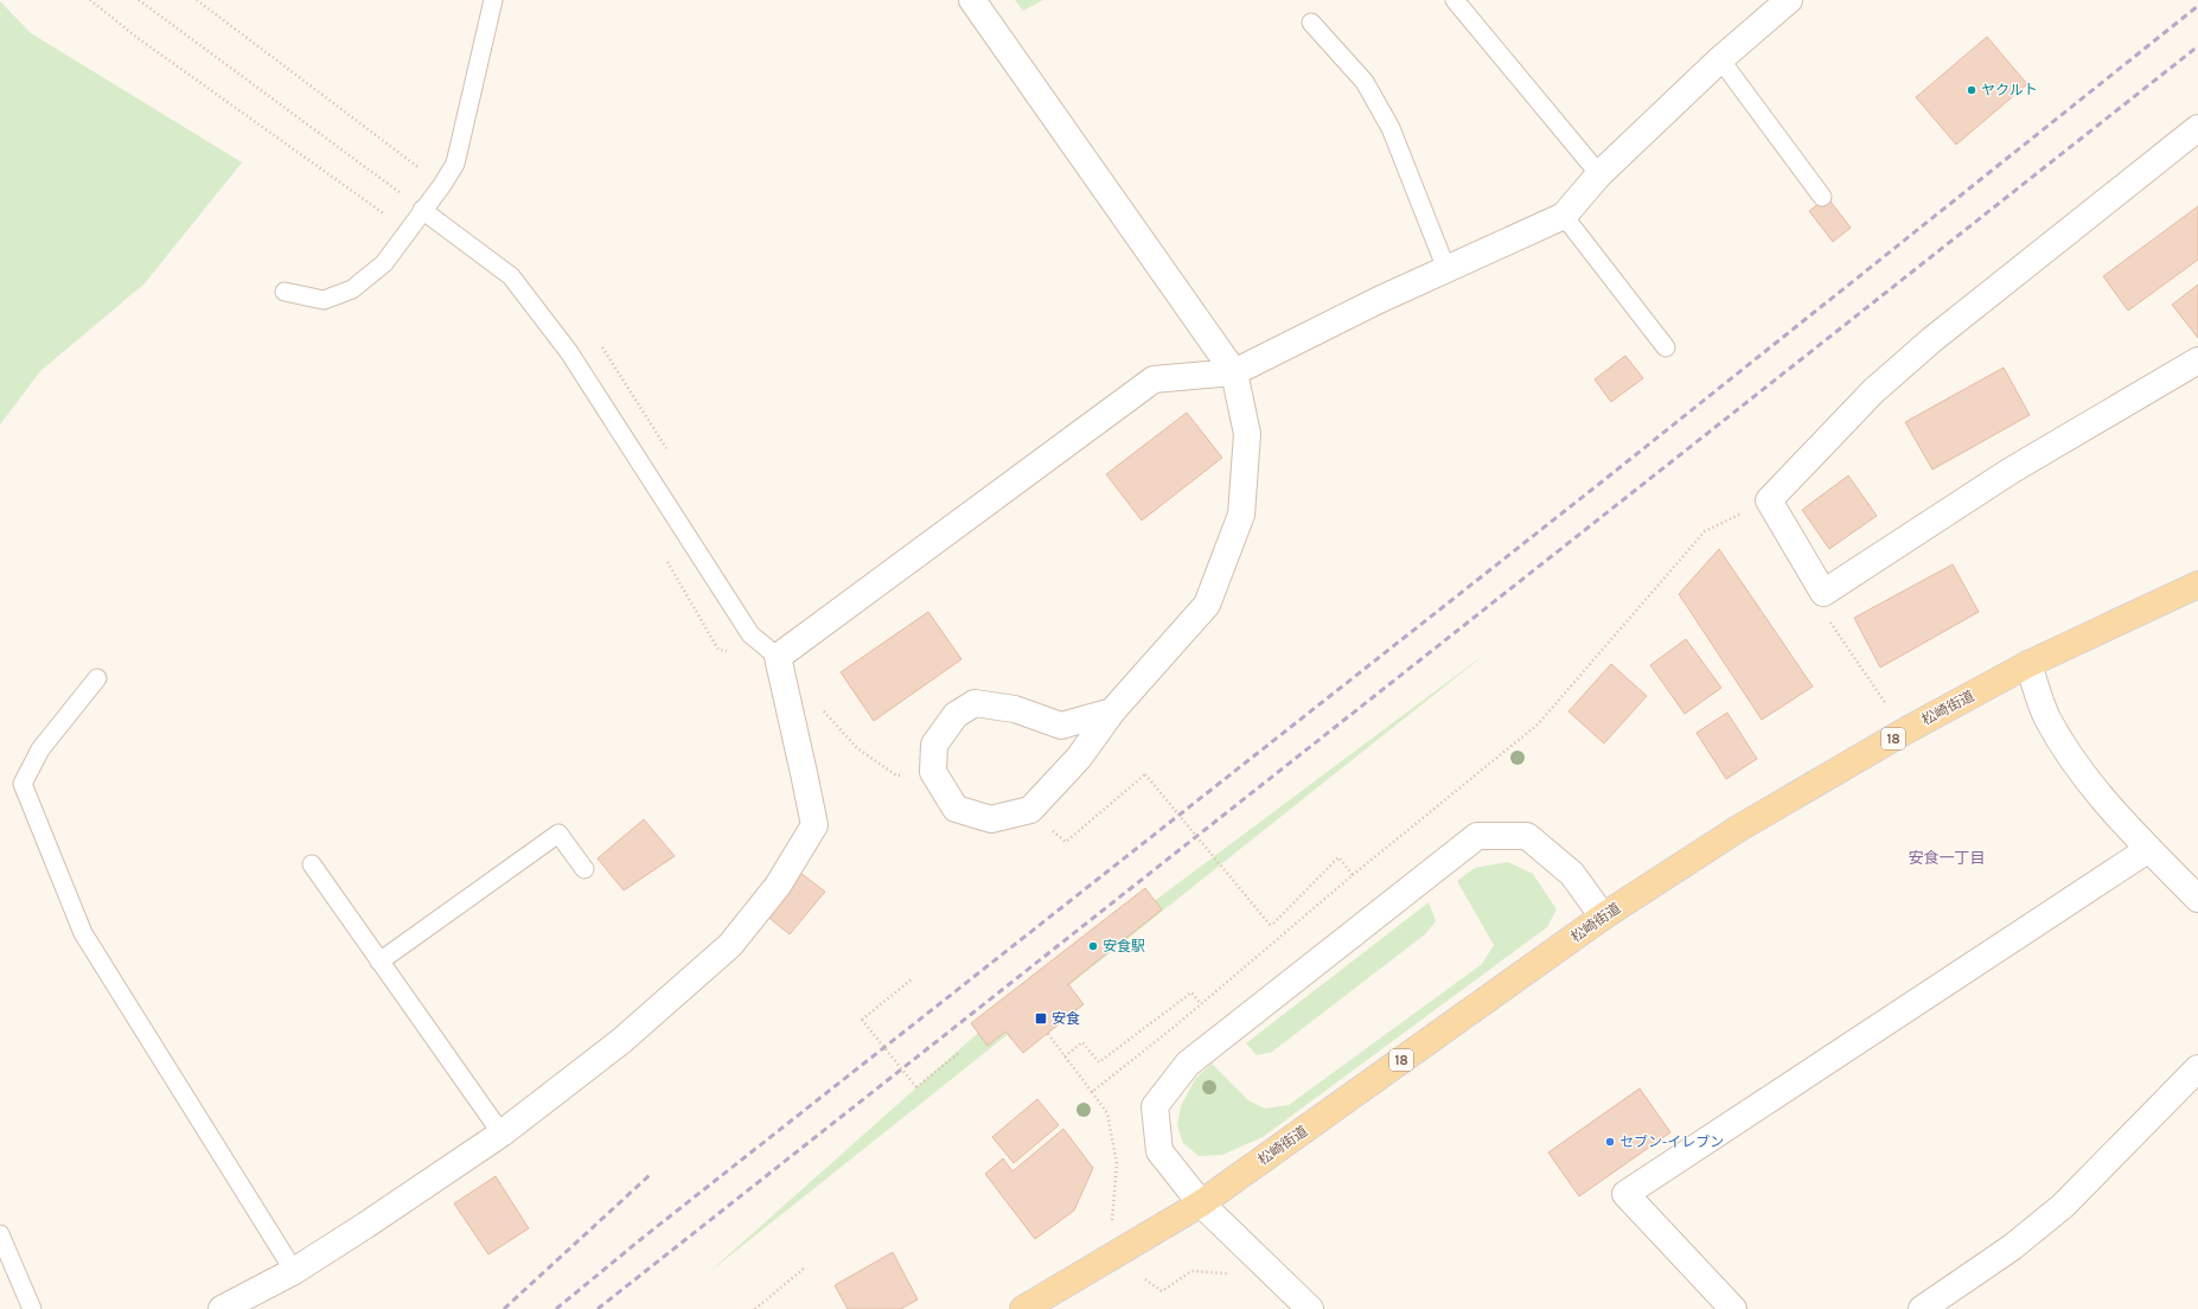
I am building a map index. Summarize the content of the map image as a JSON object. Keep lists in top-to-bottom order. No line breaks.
{"streets":{"main road":["松崎街道","18"]},"districts":["安食一丁目"],"places":{"other":["ヤクルト","安食駅","セブン-イレブン"],"transit":["安食"]}}
